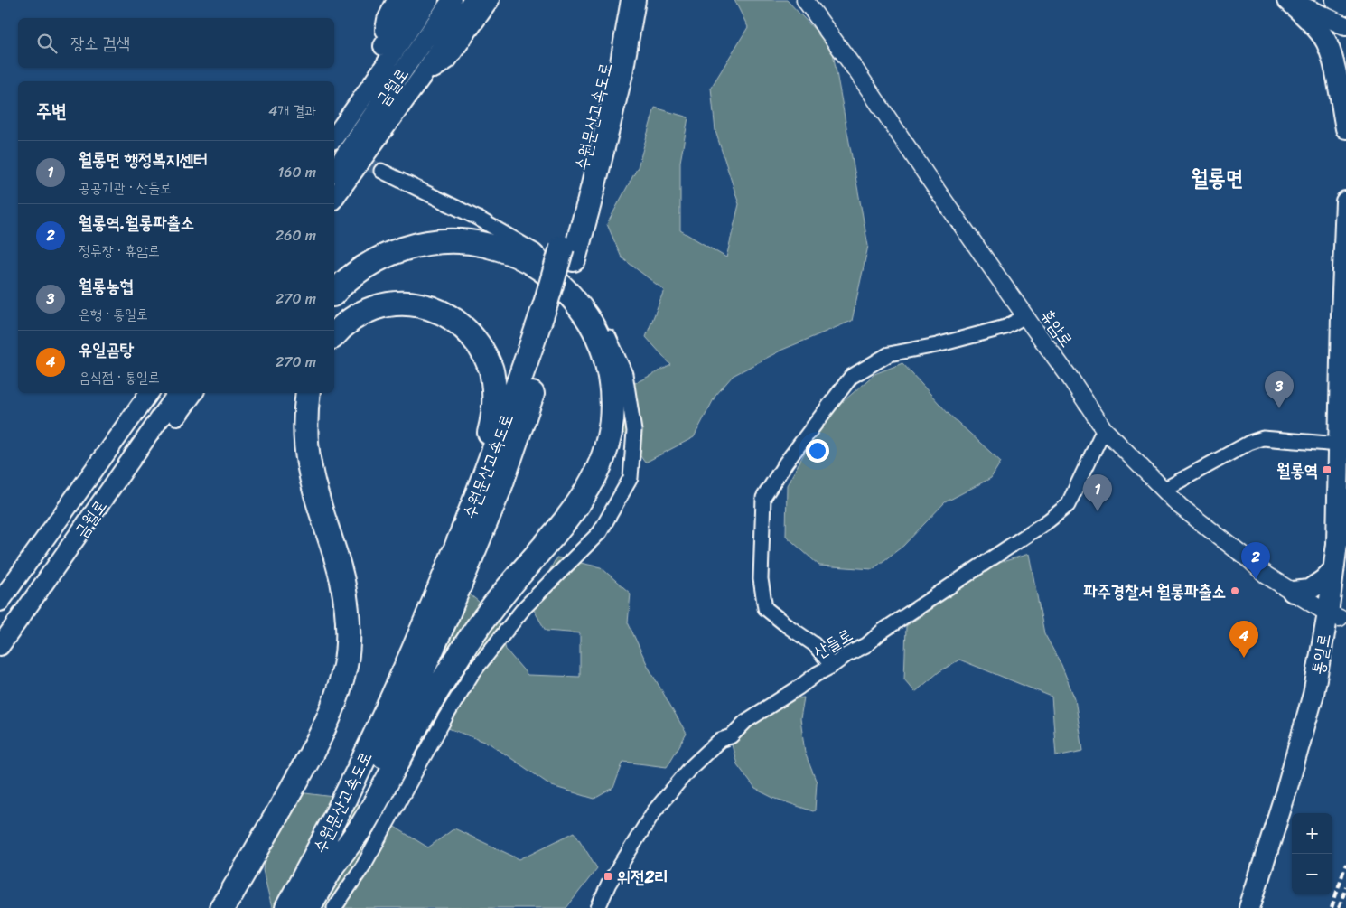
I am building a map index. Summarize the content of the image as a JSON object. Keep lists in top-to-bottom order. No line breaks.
{"streets":{"highway":["수원문산고속도로"],"main road":["금월로","통일로"],"street":["휴암로","산들로"]},"crossings":[["휴암로","산들로"],["휴암로","통일로"]],"districts":["월롱면"],"places":{"transit":["월롱역","위전2리"],"other":["파주경찰서 월롱파출소"]},"page":{"search":"장소 검색","heading":["주변","4개 결과"],"list":[{"mark":"1","name":"월롱면 행정복지센터","note":"공공기관 · 산들로","value":"160 m"},{"mark":"2","name":"월롱역.월롱파출소","note":"정류장 · 휴암로","value":"260 m"},{"mark":"3","name":"월롱농협","note":"은행 · 통일로","value":"270 m"},{"mark":"4","name":"유일곰탕","note":"음식점 · 통일로","value":"270 m"}],"pins":["3","1","2","4"],"map_buttons":["+","−"]}}
